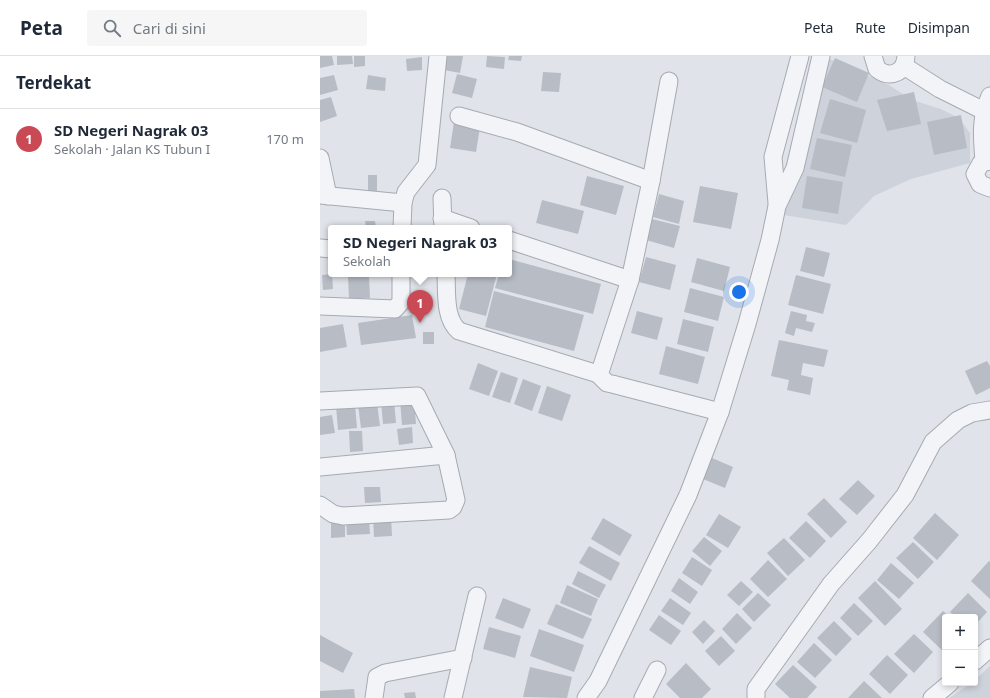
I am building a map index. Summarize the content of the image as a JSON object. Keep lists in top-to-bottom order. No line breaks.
{"page":{"header":"Peta","search":"Cari di sini","nav":["Peta","Rute","Disimpan"],"heading":"Terdekat","list":[{"mark":"1","name":"SD Negeri Nagrak 03","note":"Sekolah · Jalan KS Tubun I","value":"170 m"}],"popup":["SD Negeri Nagrak 03","Sekolah"],"pins":"1","map_buttons":["+","−"]}}
